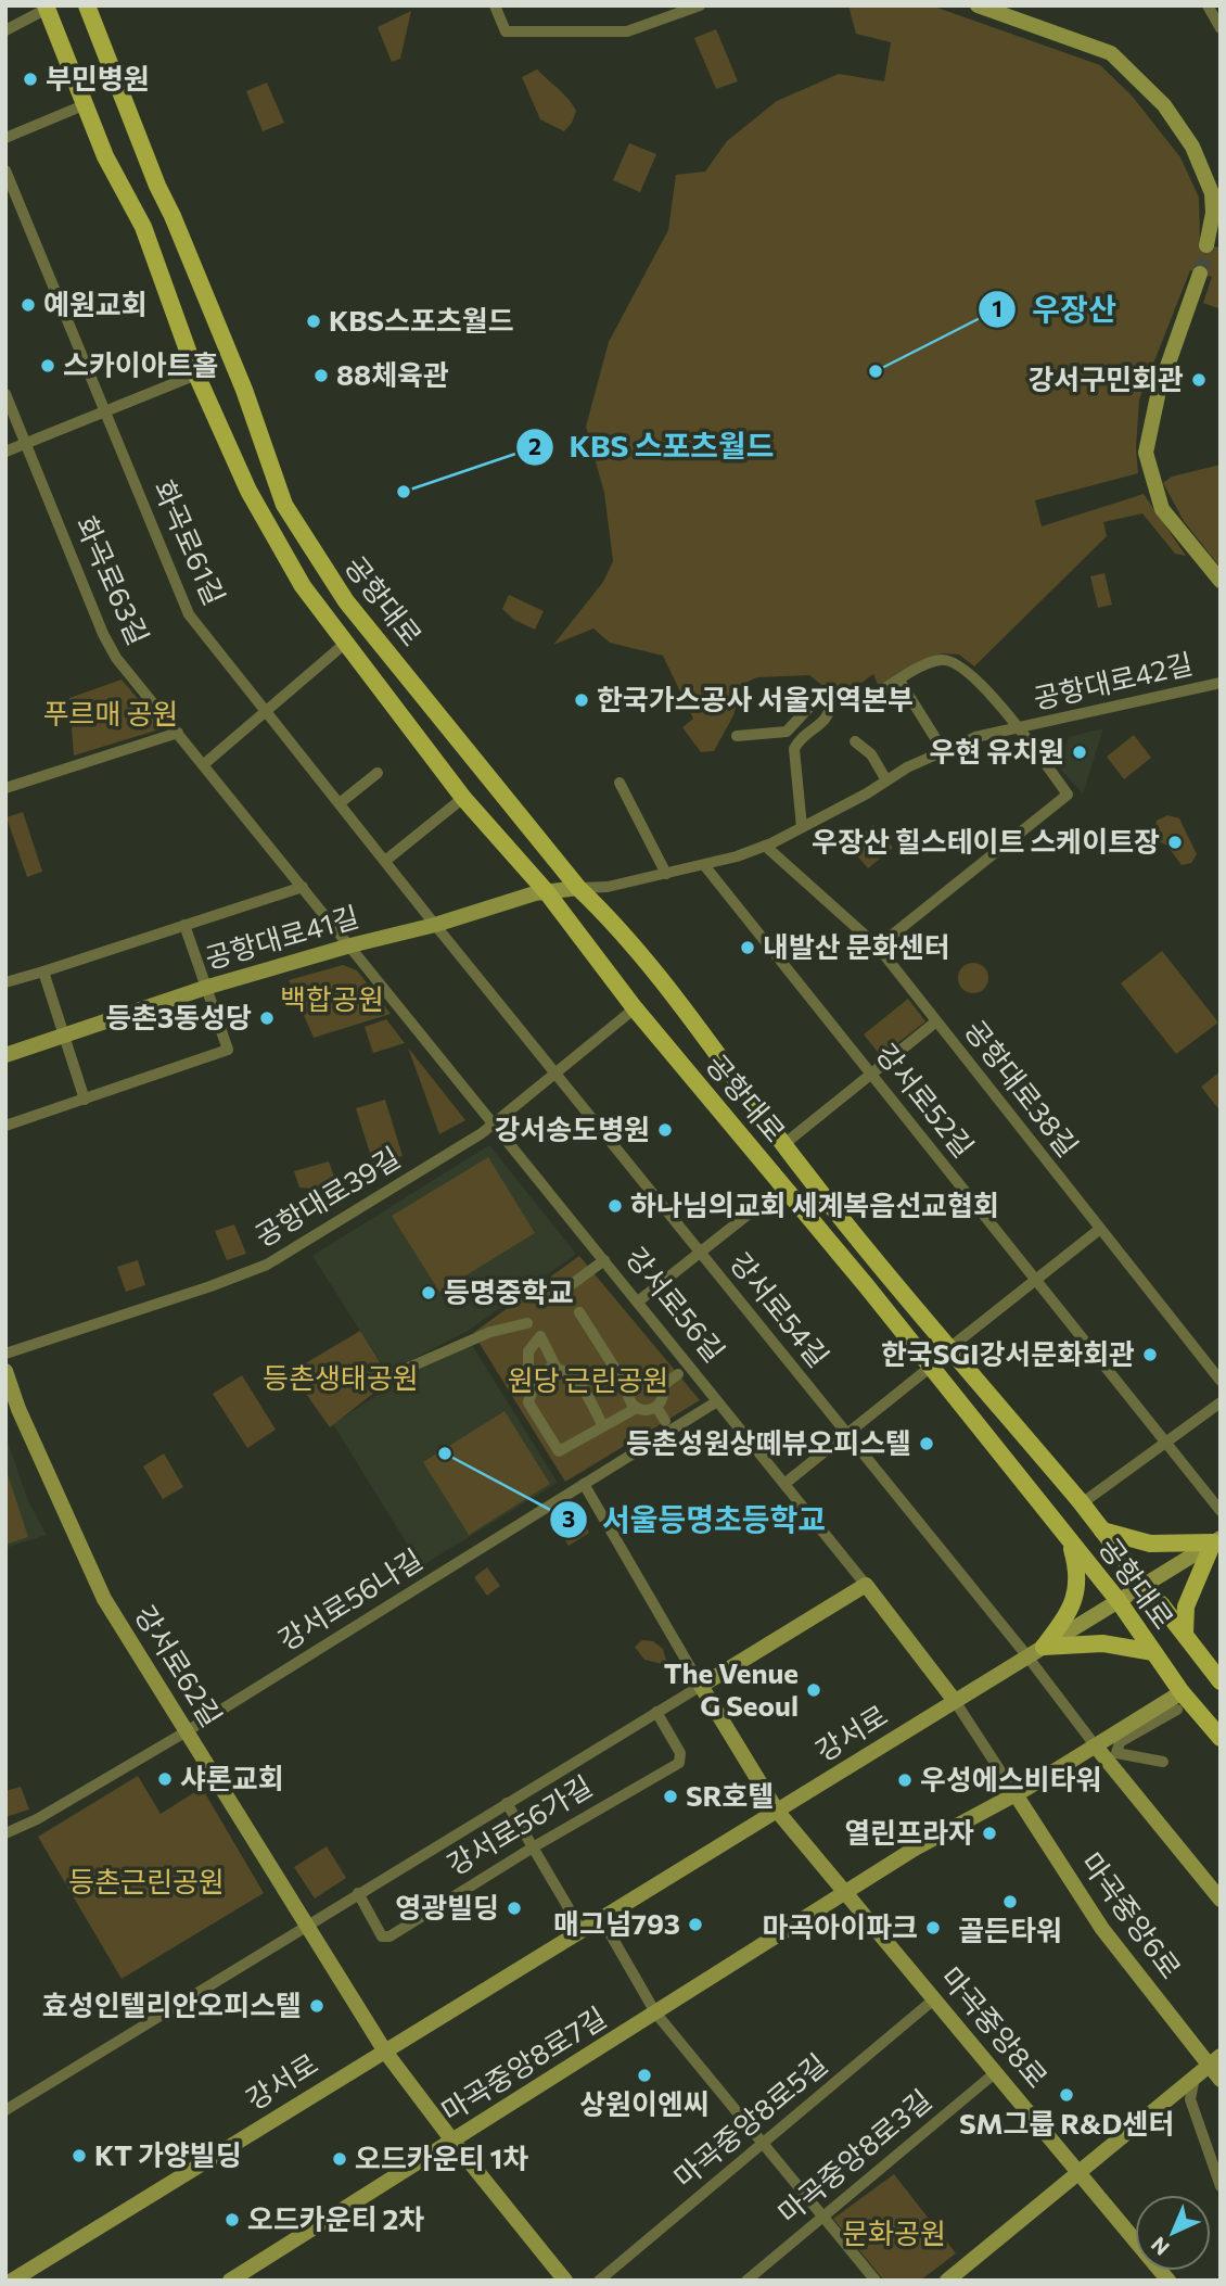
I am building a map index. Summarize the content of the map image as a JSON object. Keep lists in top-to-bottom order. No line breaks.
{"streets":{"main road":["공항대로"],"street":["화곡로61길","화곡로63길","공항대로42길","공항대로41길","공항대로38길","강서로52길","공항대로39길","강서로56길","강서로54길","강서로56나길","강서로62길","강서로","강서로56가길","마곡중앙6로","마곡중앙8로","마곡중앙8로7길","마곡중앙8로5길","마곡중앙8로3길"]},"crossings":[["화곡로61길","공항대로"],["화곡로61길","공항대로41길"],["화곡로61길","강서로54길"],["화곡로63길","공항대로"],["화곡로63길","공항대로41길"],["화곡로63길","강서로56길"],["공항대로","공항대로42길"],["공항대로","공항대로41길"],["공항대로","공항대로38길"],["공항대로","강서로52길"],["공항대로","공항대로39길"],["공항대로","강서로56길"],["공항대로","강서로54길"],["공항대로","강서로"],["공항대로42길","공항대로41길"],["공항대로42길","공항대로38길"],["공항대로42길","강서로52길"],["공항대로41길","강서로56길"],["공항대로41길","강서로54길"],["공항대로39길","강서로56길"],["공항대로39길","강서로54길"],["강서로56길","강서로56나길"],["강서로56길","강서로"],["강서로56길","강서로56가길"],["강서로54길","강서로"],["강서로56나길","강서로62길"],["강서로62길","강서로"],["강서로62길","강서로56가길"],["강서로62길","마곡중앙8로7길"],["강서로","마곡중앙8로"],["마곡중앙8로","마곡중앙8로7길"],["마곡중앙8로","마곡중앙8로5길"],["마곡중앙8로","마곡중앙8로3길"]],"parks":["푸르매 공원","백합공원","등촌생태공원","원당 근린공원","등촌근린공원","문화공원"],"places":["부민병원","예원교회","KBS스포츠월드","스카이아트홀","우장산","88체육관","강서구민회관","KBS 스포츠월드","한국가스공사 서울지역본부","우현 유치원","우장산 힐스테이트 스케이트장","내발산 문화센터","등촌3동성당","강서송도병원","하나님의교회 세계복음선교협회","등명중학교","한국SGI강서문화회관","등촌성원상떼뷰오피스텔","서울등명초등학교","The Venue G Seoul","샤론교회","우성에스비타워","SR호텔","열린프라자","골든타워","영광빌딩","매그넘793","마곡아이파크","효성인텔리안오피스텔","상원이엔씨","SM그룹 R&D센터","KT 가양빌딩","오드카운티 1차","오드카운티 2차"],"north":"bottom left"}
